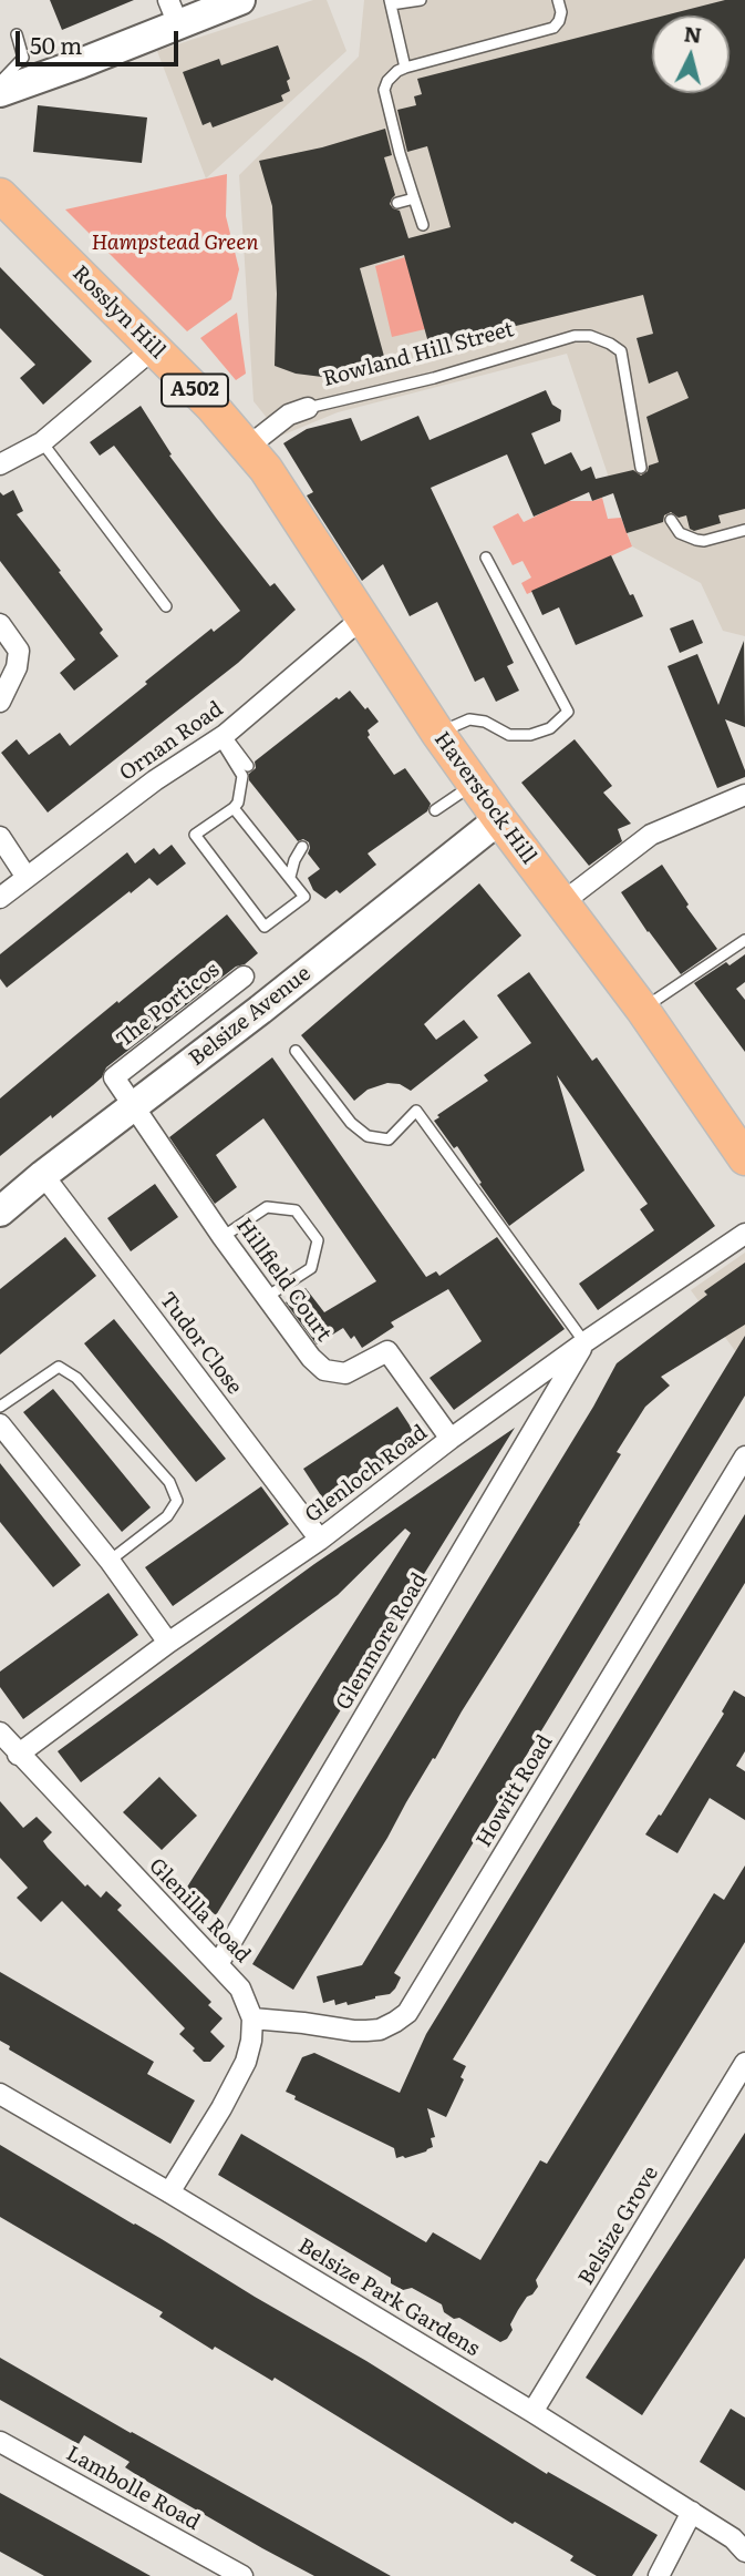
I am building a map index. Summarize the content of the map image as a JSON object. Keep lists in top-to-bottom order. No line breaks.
{"streets":{"main road":["Rosslyn Hill","A502","Haverstock Hill"],"street":["Rowland Hill Street","Ornan Road","The Porticos","Belsize Avenue","Hillfield Court","Tudor Close","Glenloch Road","Glenmore Road","Howitt Road","Glenilla Road","Belsize Grove","Belsize Park Gardens","Lambolle Road"]},"crossings":[["Rosslyn Hill","Rowland Hill Street"],["Rosslyn Hill","Haverstock Hill"],["Rowland Hill Street","Haverstock Hill"],["Ornan Road","Haverstock Hill"],["Haverstock Hill","Belsize Avenue"],["The Porticos","Belsize Avenue"],["The Porticos","Hillfield Court"],["Belsize Avenue","Hillfield Court"],["Belsize Avenue","Tudor Close"],["Hillfield Court","Glenloch Road"],["Tudor Close","Glenloch Road"],["Glenloch Road","Glenmore Road"],["Glenloch Road","Glenilla Road"],["Glenmore Road","Glenilla Road"],["Howitt Road","Glenilla Road"],["Belsize Grove","Belsize Park Gardens"]],"parks":["Hampstead Green"],"scale_bar":"50 m","north":"top"}
